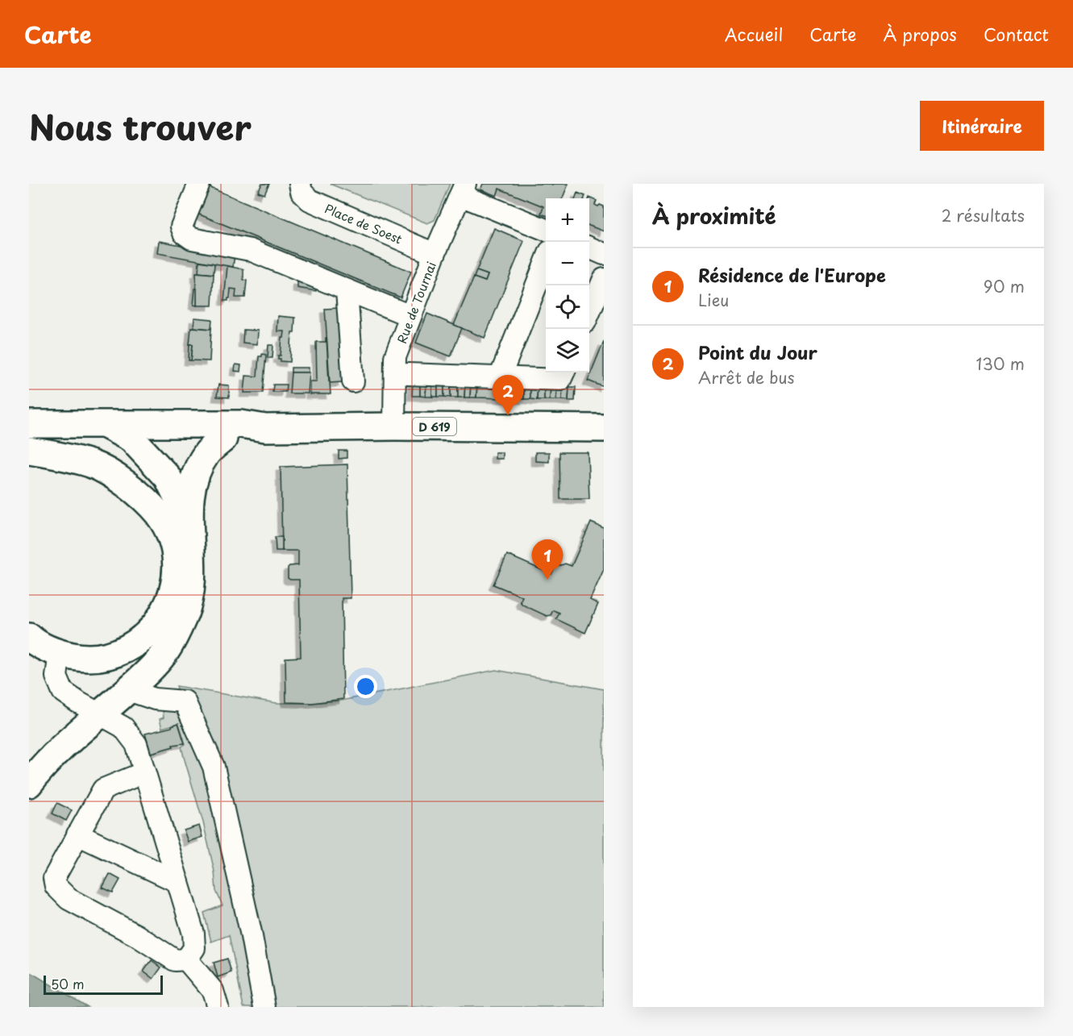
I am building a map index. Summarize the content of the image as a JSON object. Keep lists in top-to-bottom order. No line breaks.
{"streets":{"main road":["D 619"],"street":["Place de Soest","Rue de Tournai"]},"crossings":[["Place de Soest","Rue de Tournai"],["Rue de Tournai","D 619"]],"scale_bar":"50 m","page":{"header":"Carte","nav":["Accueil","Carte","À propos","Contact"],"title":"Nous trouver","buttons":"Itinéraire","heading":["À proximité","2 résultats"],"map_buttons":["+","−"],"list":[{"mark":"1","name":"Résidence de l'Europe","note":"Lieu","value":"90 m"},{"mark":"2","name":"Point du Jour","note":"Arrêt de bus","value":"130 m"}],"pins":["2","1"],"scale":"50 m"}}
